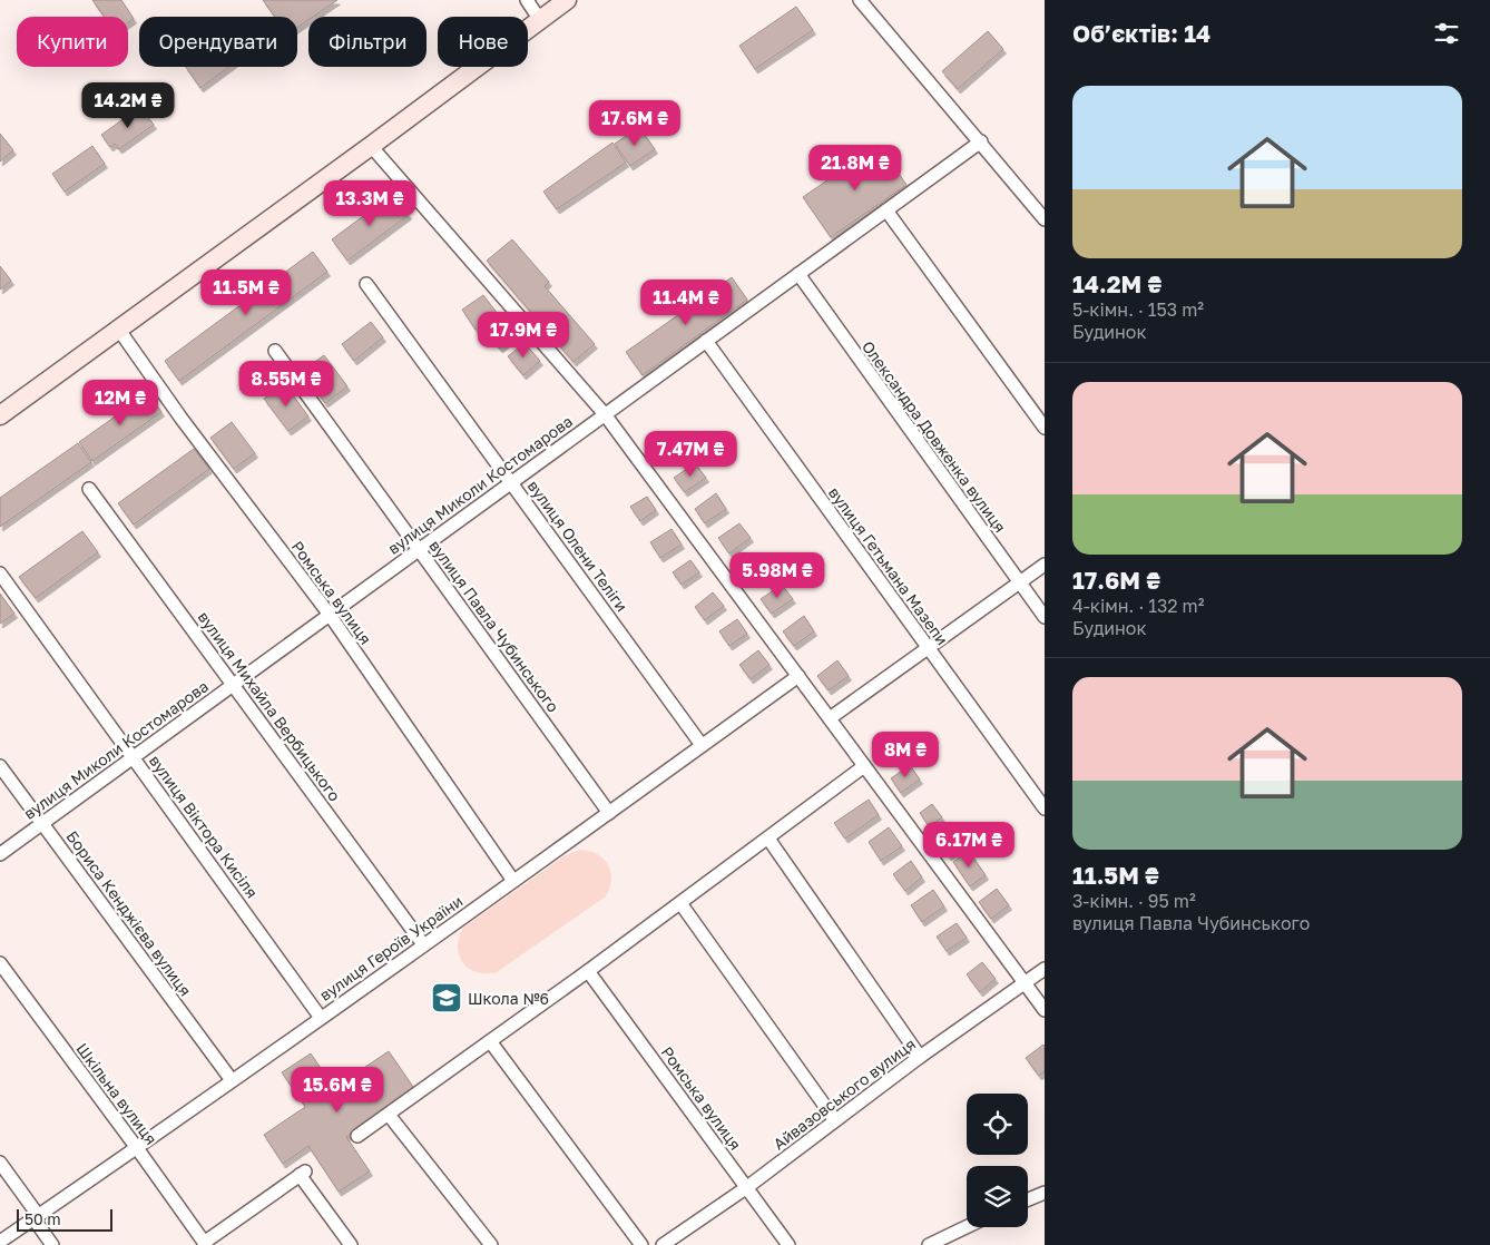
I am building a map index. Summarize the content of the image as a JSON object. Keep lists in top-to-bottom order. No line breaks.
{"streets":{"street":["Олександра Довженка вулиця","вулиця Миколи Костомарова","вулиця Олени Теліги","вулиця Гетьмана Мазепи","Ромська вулиця","вулиця Павла Чубинського","вулиця Михайла Вербицького","вулиця Віктора Кисіля","Бориса Кенджієва вулиця","вулиця Героїв України","Шкільна вулиця","Айвазовського вулиця"]},"crossings":[["Олександра Довженка вулиця","вулиця Миколи Костомарова"],["вулиця Миколи Костомарова","вулиця Олени Теліги"],["вулиця Миколи Костомарова","вулиця Гетьмана Мазепи"],["вулиця Миколи Костомарова","Ромська вулиця"],["вулиця Миколи Костомарова","вулиця Павла Чубинського"],["вулиця Миколи Костомарова","вулиця Михайла Вербицького"],["вулиця Миколи Костомарова","вулиця Віктора Кисіля"],["вулиця Миколи Костомарова","Бориса Кенджієва вулиця"],["вулиця Олени Теліги","вулиця Героїв України"],["Ромська вулиця","вулиця Героїв України"],["Ромська вулиця","Айвазовського вулиця"],["вулиця Павла Чубинського","вулиця Героїв України"],["вулиця Михайла Вербицького","вулиця Героїв України"],["вулиця Віктора Кисіля","вулиця Героїв України"],["Бориса Кенджієва вулиця","вулиця Героїв України"],["вулиця Героїв України","Шкільна вулиця"]],"places":{"school or university":["Школа №6"]},"scale_bar":"50 m","page":{"heading":"Об’єктів: 14","chip":["Купити","Орендувати","Фільтри","Нове"],"list":[{"name":"14.2M ₴","note":"5-кімн. · 153 m² · Будинок"},{"name":"17.6M ₴","note":"4-кімн. · 132 m² · Будинок"},{"name":"11.5M ₴","note":"3-кімн. · 95 m² · вулиця Павла Чубинського"}],"price":["14.2M ₴","17.6M ₴","21.8M ₴","13.3M ₴","11.5M ₴","11.4M ₴","17.9M ₴","8.55M ₴","12M ₴","7.47M ₴","5.98M ₴","8M ₴","6.17M ₴","15.6M ₴"],"scale":"50 m"}}
